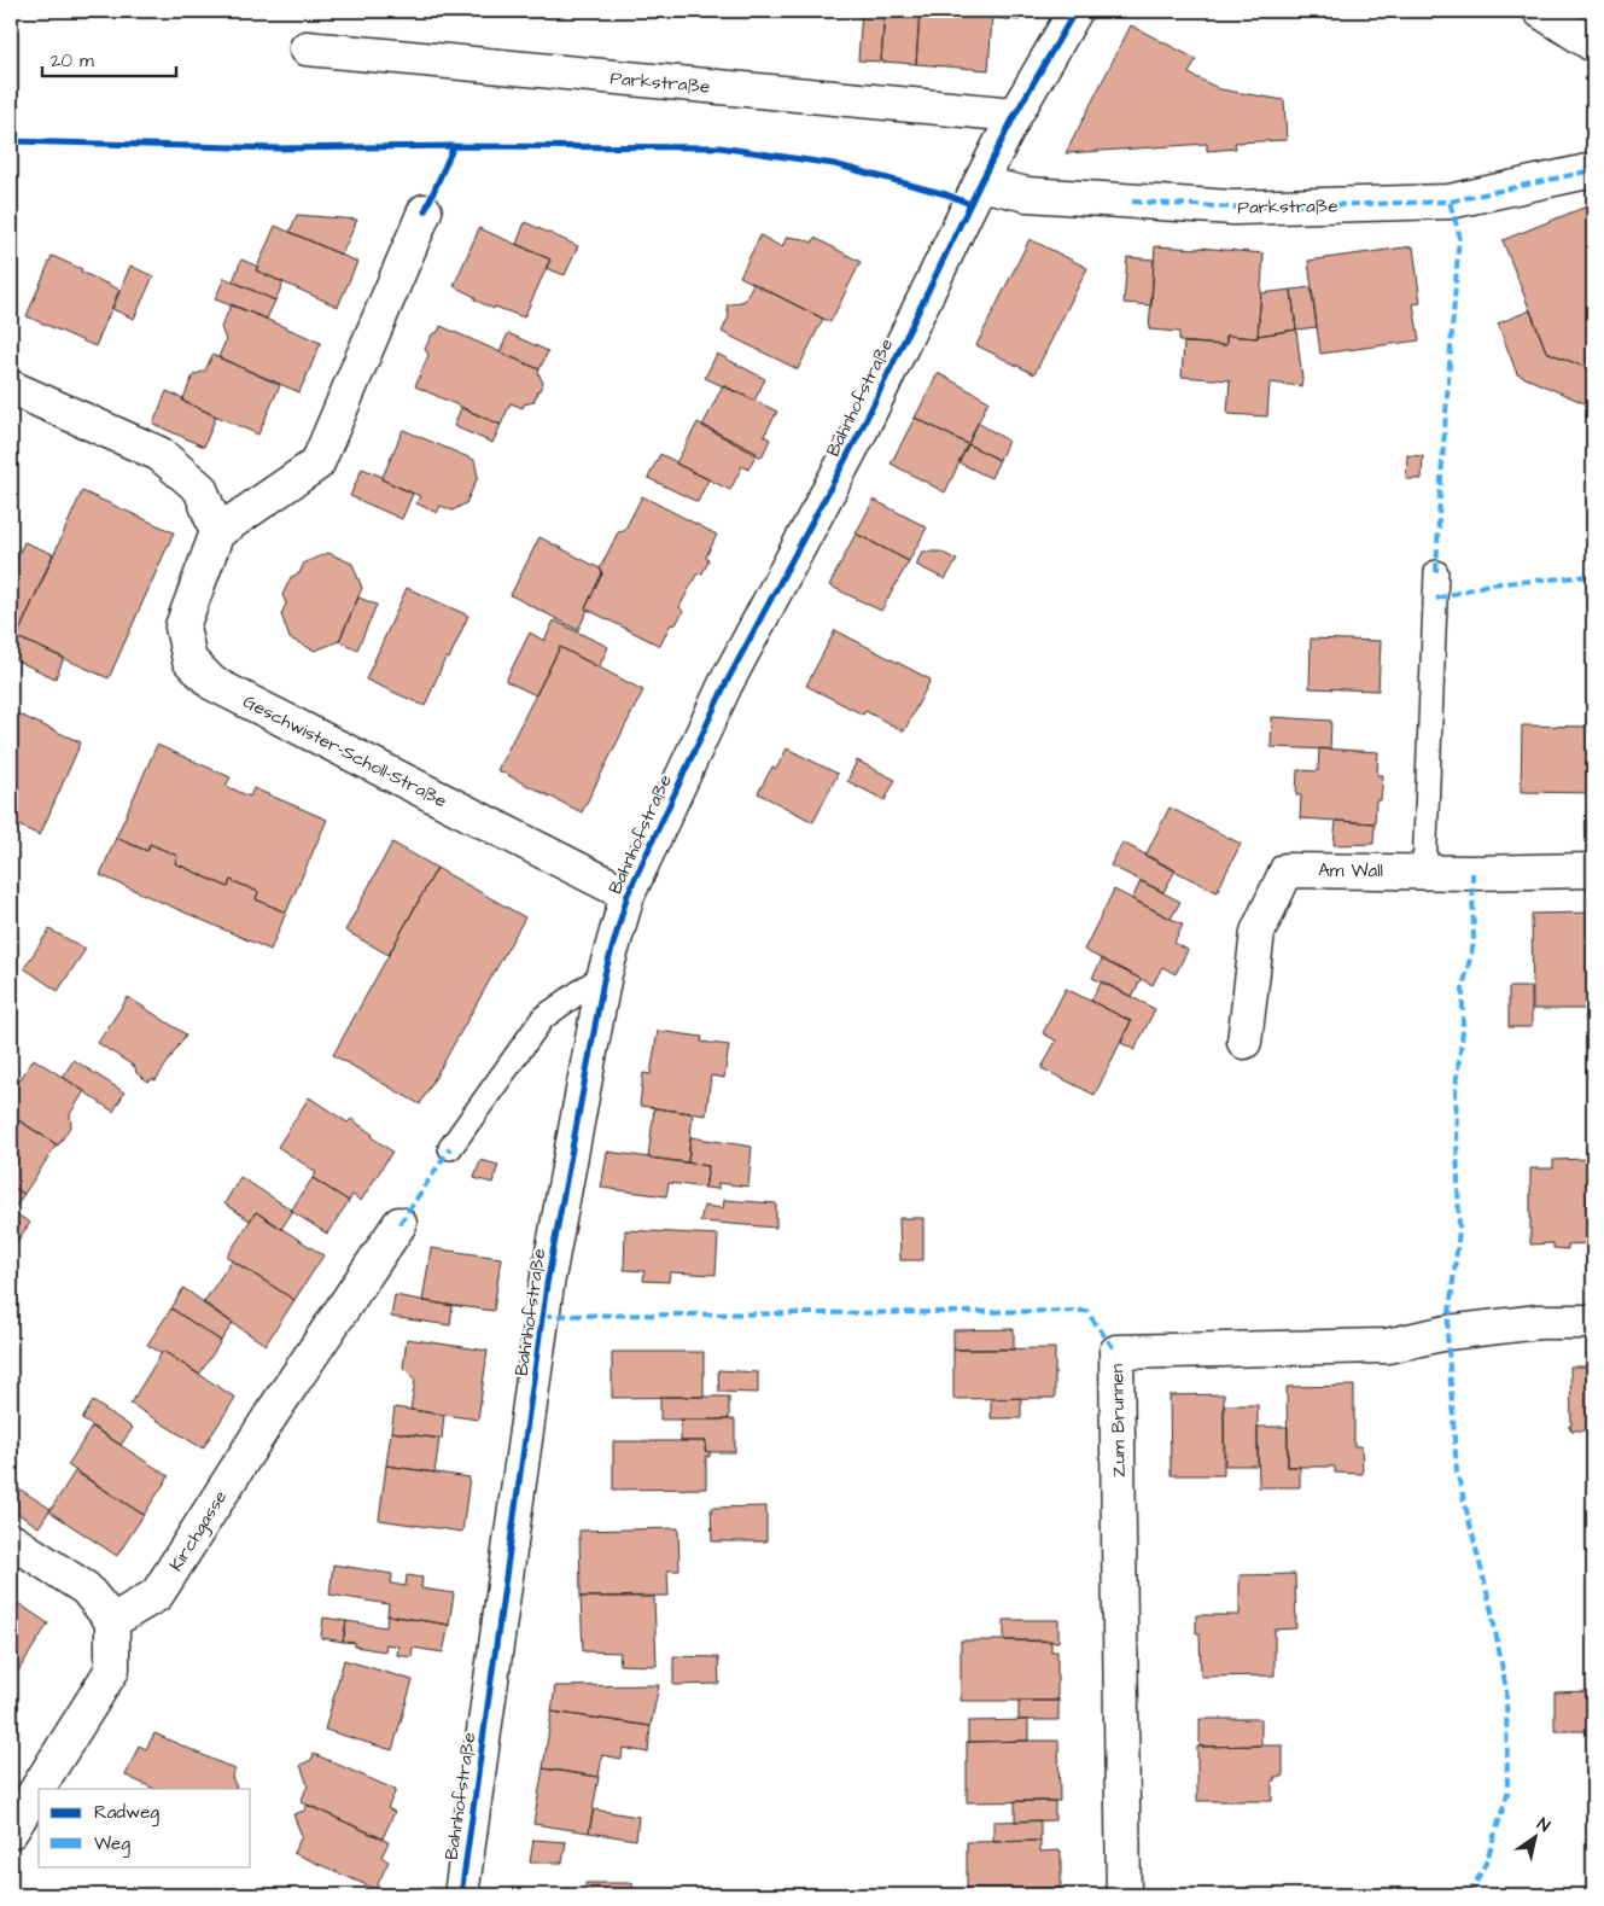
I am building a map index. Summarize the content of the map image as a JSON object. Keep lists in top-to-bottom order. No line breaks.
{"streets":{"street":["Parkstraße","Bahnhofstraße","Geschwister-Scholl-Straße","Am Wall","Zum Brunnen","Kirchgasse"]},"crossings":[["Parkstraße","Bahnhofstraße"],["Bahnhofstraße","Geschwister-Scholl-Straße"]],"legend":["Radweg","Weg"],"scale_bar":"20 m","north":"top right"}
